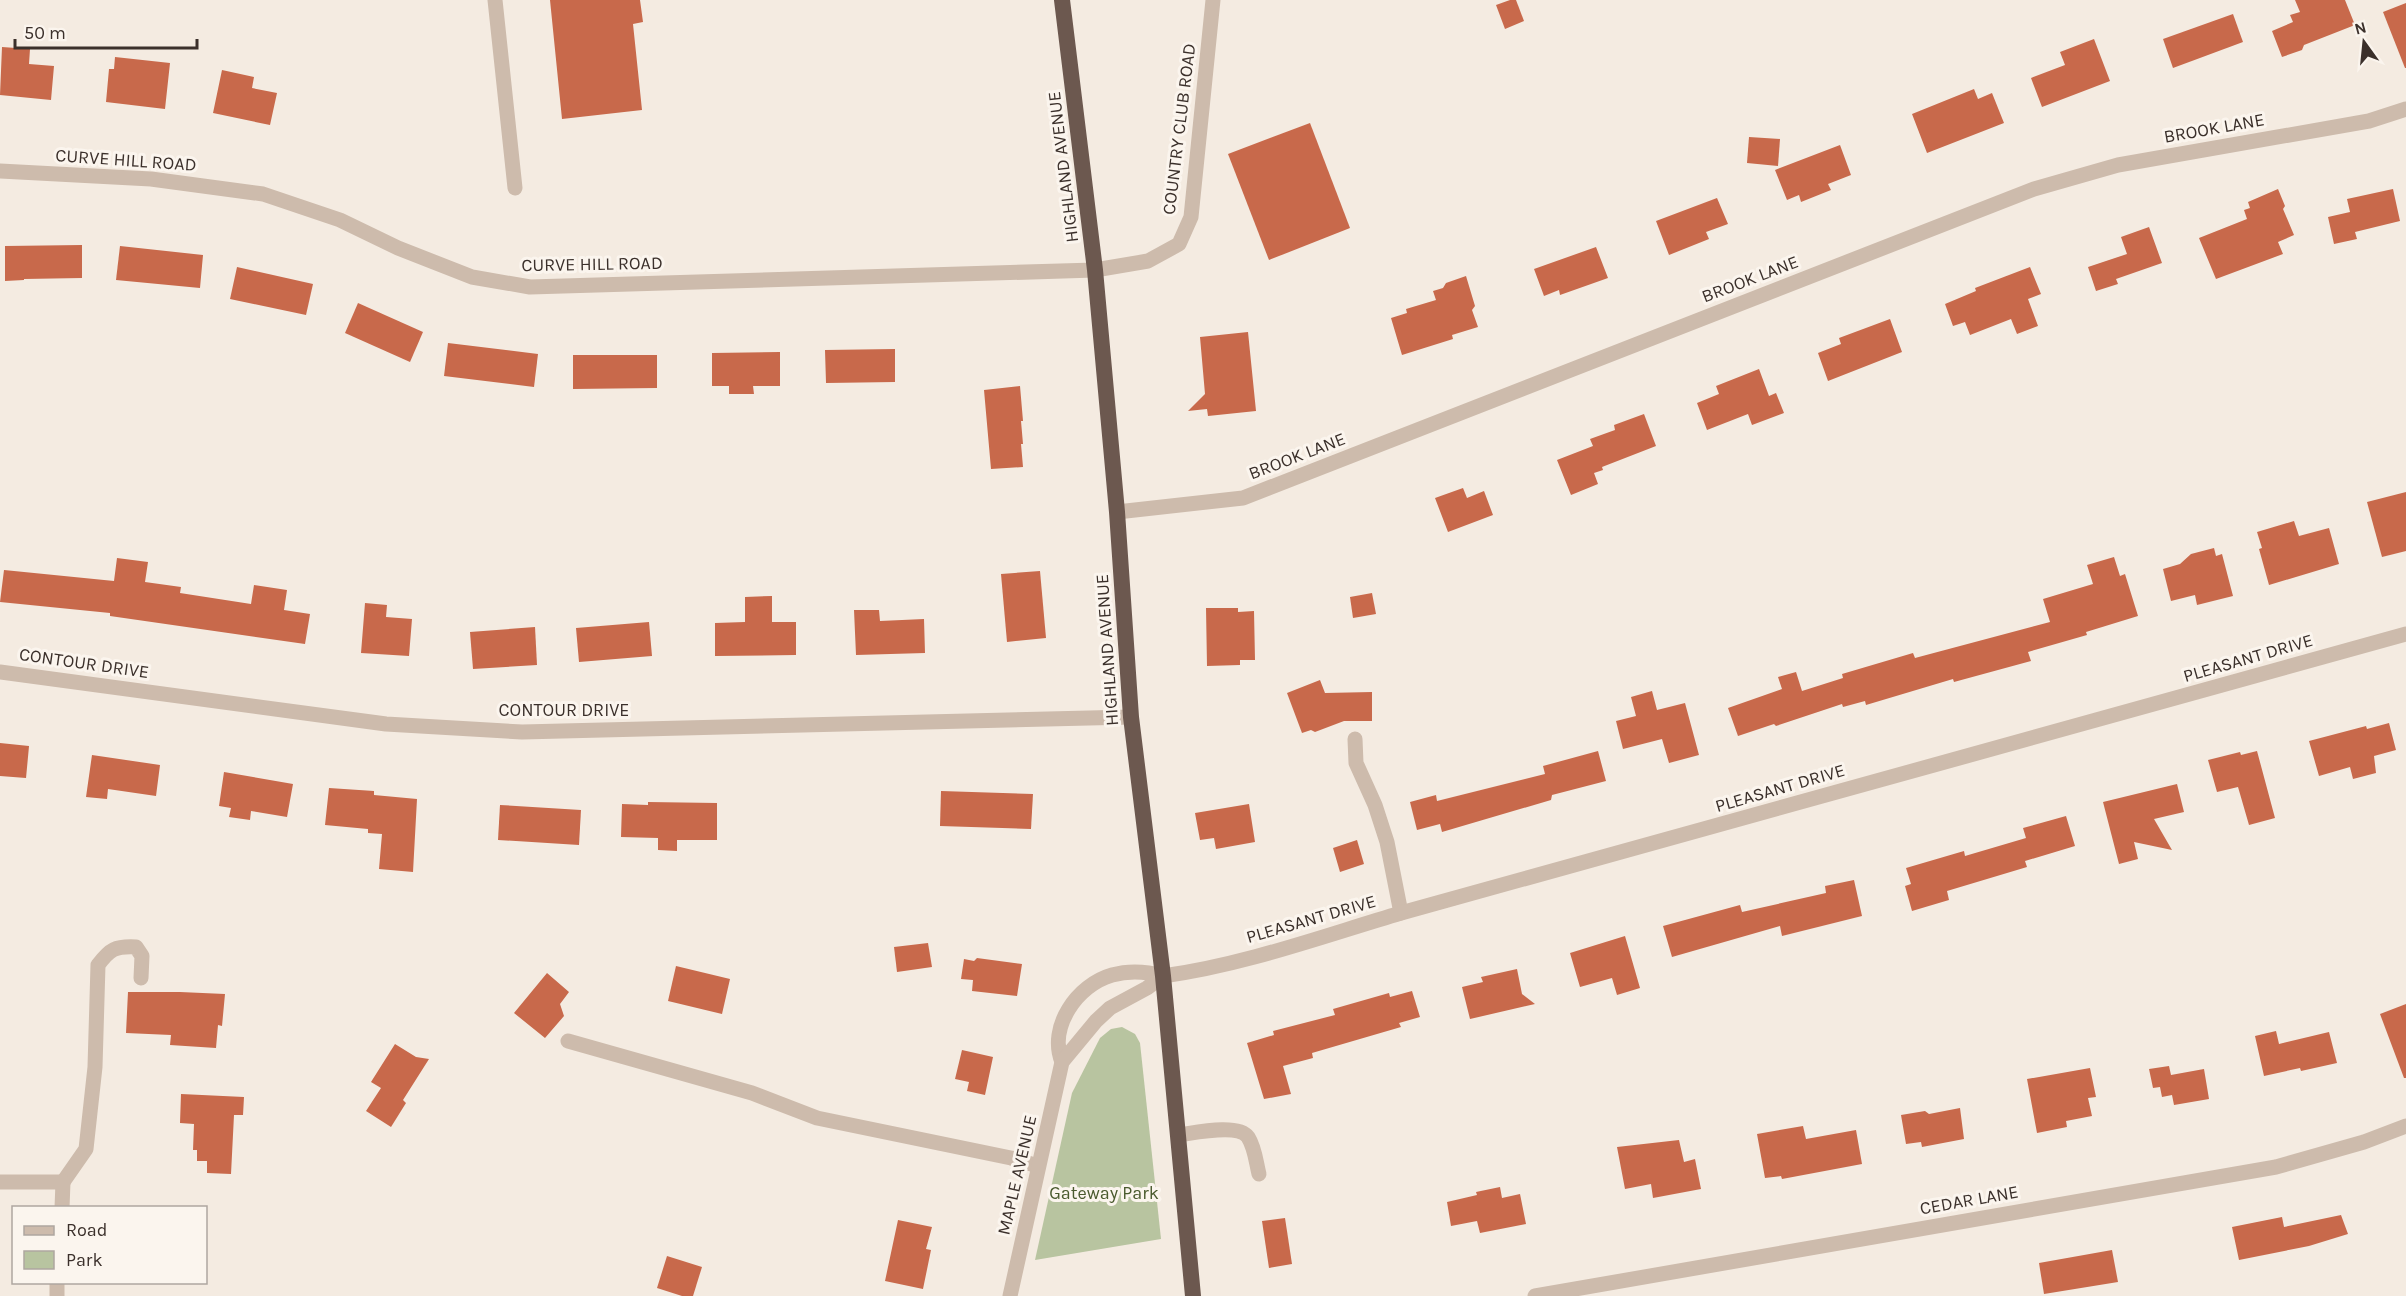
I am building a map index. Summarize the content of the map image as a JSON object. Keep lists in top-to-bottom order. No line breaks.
{"streets":{"highway":["HIGHLAND AVENUE"],"street":["BROOK LANE","COUNTRY CLUB ROAD","CURVE HILL ROAD","PLEASANT DRIVE","CONTOUR DRIVE","MAPLE AVENUE","CEDAR LANE"]},"crossings":[["BROOK LANE","HIGHLAND AVENUE"],["COUNTRY CLUB ROAD","CURVE HILL ROAD"],["COUNTRY CLUB ROAD","HIGHLAND AVENUE"],["CURVE HILL ROAD","HIGHLAND AVENUE"],["HIGHLAND AVENUE","PLEASANT DRIVE"],["HIGHLAND AVENUE","CONTOUR DRIVE"],["HIGHLAND AVENUE","MAPLE AVENUE"],["PLEASANT DRIVE","MAPLE AVENUE"]],"parks":["Gateway Park"],"legend":["Road","Park"],"scale_bar":"50 m","north":"top"}
